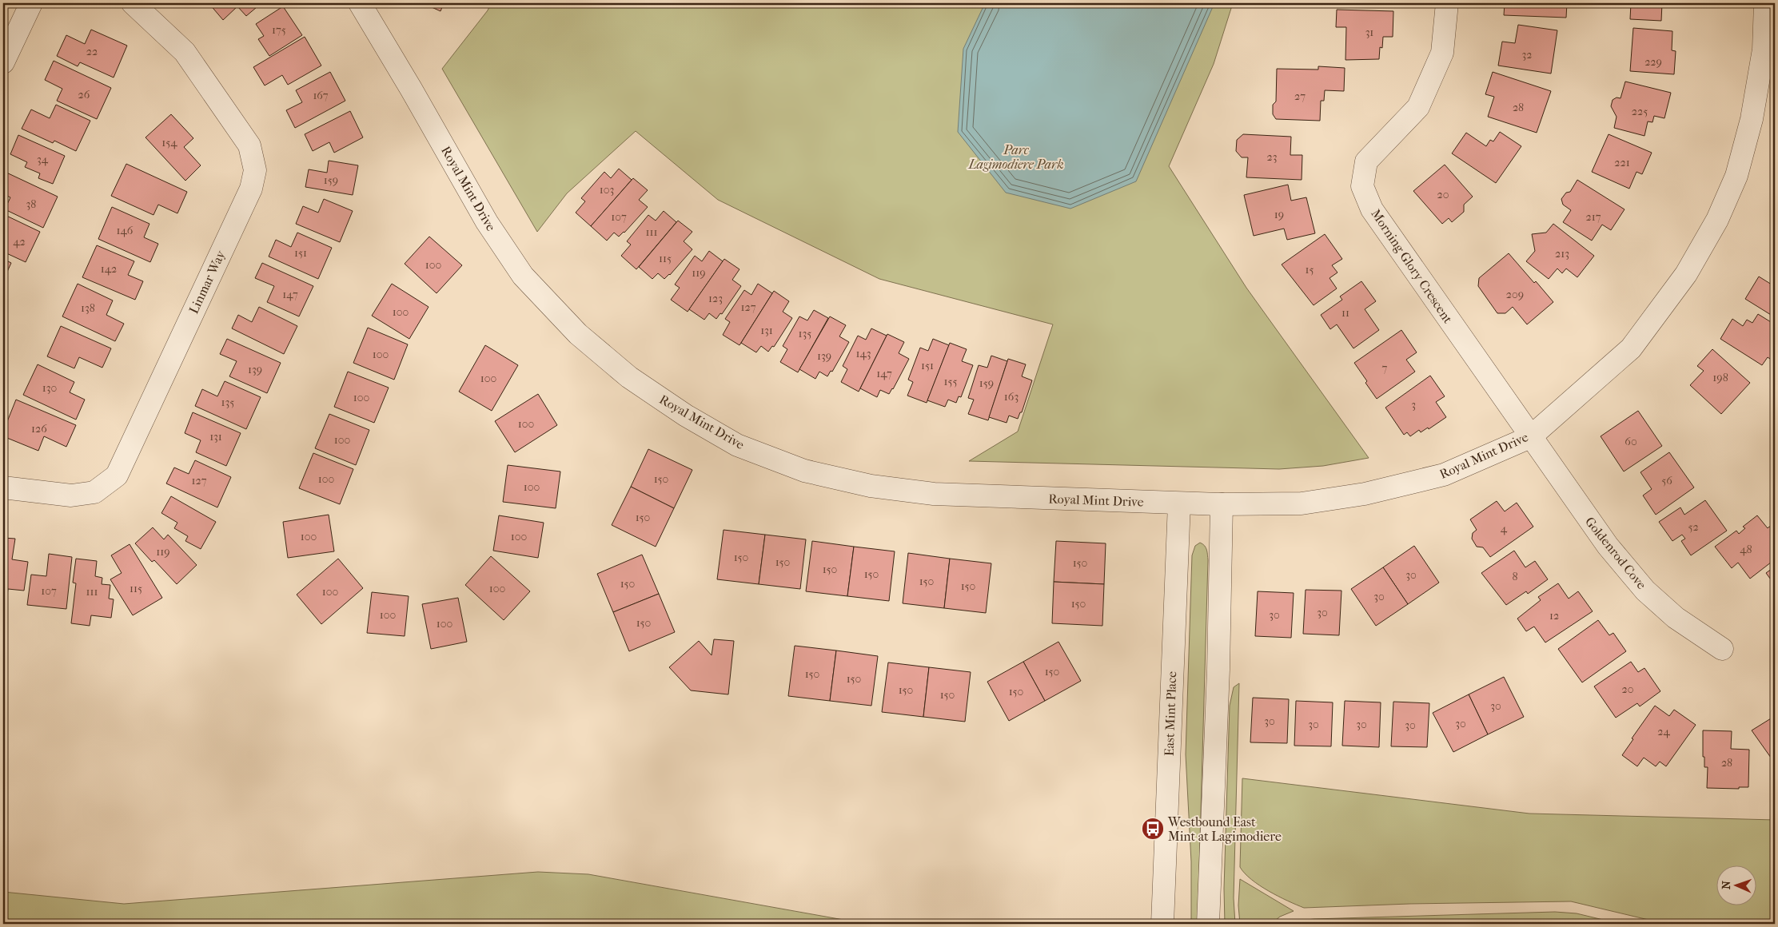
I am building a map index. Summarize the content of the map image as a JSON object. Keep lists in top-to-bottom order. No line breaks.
{"streets":{"street":["Royal Mint Drive","Morning Glory Crescent","Linmar Way","Goldenrod Cove","East Mint Place"]},"crossings":[["Royal Mint Drive","Morning Glory Crescent"],["Royal Mint Drive","Goldenrod Cove"],["Royal Mint Drive","East Mint Place"],["Morning Glory Crescent","Goldenrod Cove"]],"parks":["Parc Lagimodiere Park"],"places":{"bus stop":["Westbound East Mint at Lagimodiere"]},"house_numbers":["175","31","22","32","229","26","167","27","28","225","154","23","34","221","159","103","20","38","19","107","217","146","111","42","151","213","115","100","142","15","119","147","209","123","127","138","100","11","131","135","143","100","139","151","7","139","147","198","100","155","159","130","163","100","135","3","100","126","131","100","60","100","150","127","56","100","150","52","4","100","100","48","119","150","150","150","150","150","30","8","150","150","150","115","100","107","111","100","30","150","30","100","30","12","150","100","150","150","150","20","150","150","150","30","30","30","30","30","30","24","28"],"north":"left"}
